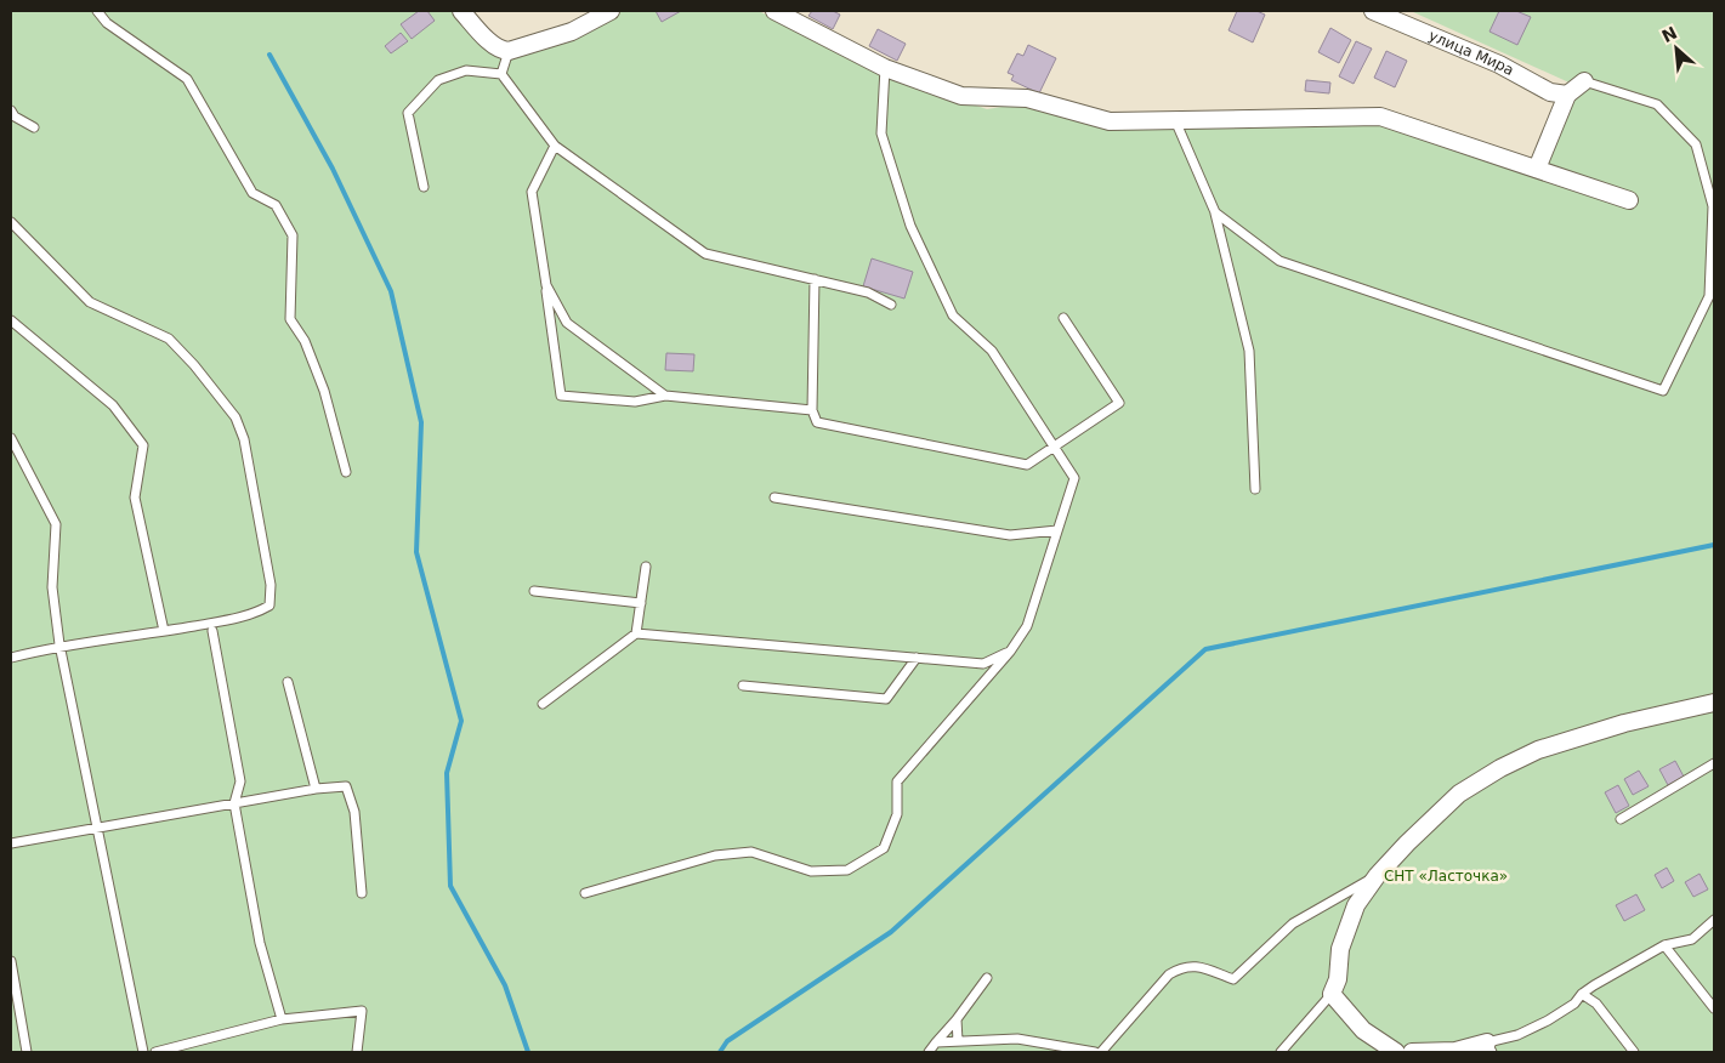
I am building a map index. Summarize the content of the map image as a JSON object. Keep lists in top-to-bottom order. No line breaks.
{"streets":{"street":["улица Мира"]},"parks":["СНТ «Ласточка»"],"north":"top left"}
